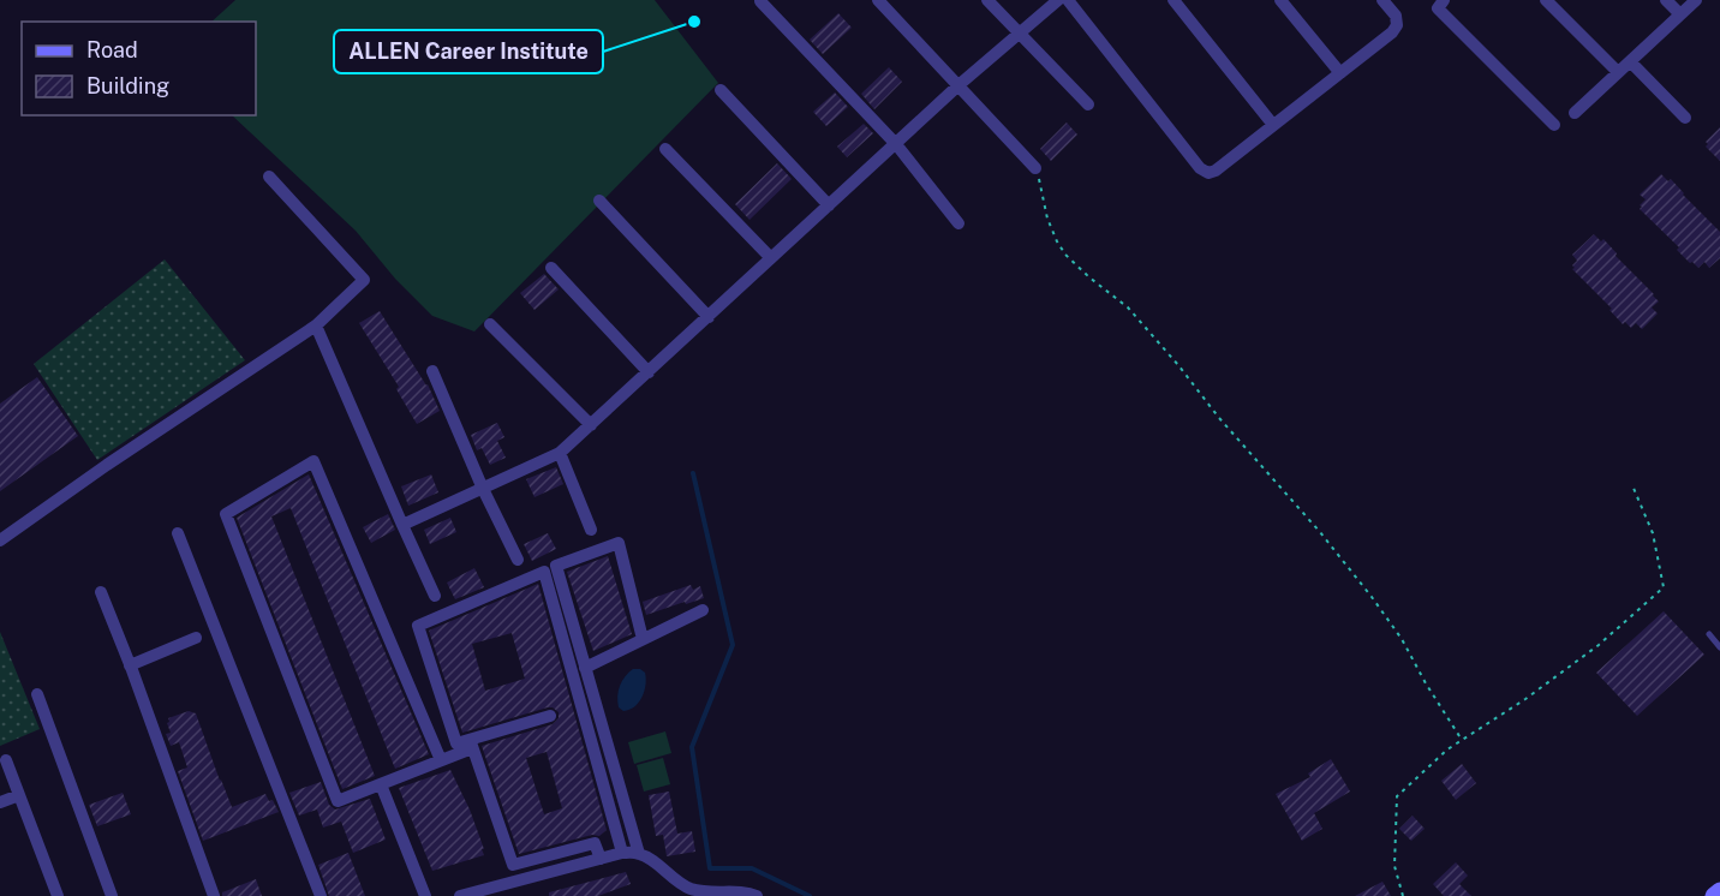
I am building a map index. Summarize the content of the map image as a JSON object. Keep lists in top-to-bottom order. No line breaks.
{"places":["ALLEN Career Institute"],"legend":["Road","Building"]}
